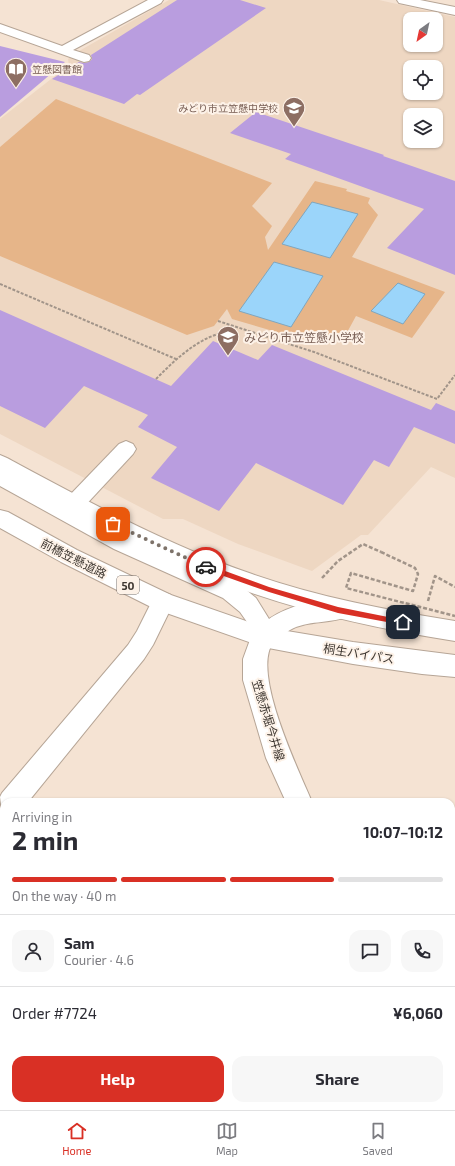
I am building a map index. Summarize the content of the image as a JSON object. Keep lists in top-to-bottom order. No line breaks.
{"streets":{"main road":["前橋笠懸道路","50","桐生バイパス","笠懸赤堀今井線"]},"crossings":[["前橋笠懸道路","桐生バイパス"],["前橋笠懸道路","笠懸赤堀今井線"],["桐生バイパス","笠懸赤堀今井線"]],"places":{"library":["笠懸図書館"],"school or university":["みどり市立笠懸中学校","みどり市立笠懸小学校"]},"north":"bottom left","page":{"heading":["2 min","Arriving in","10:07–10:12"],"panel":["Sam","Courier · 4.6","Order #7724","¥6,060"],"bar":"On the way · 40 m","buttons":["Help","Share"],"tabs":["Home","Map","Saved"]}}
